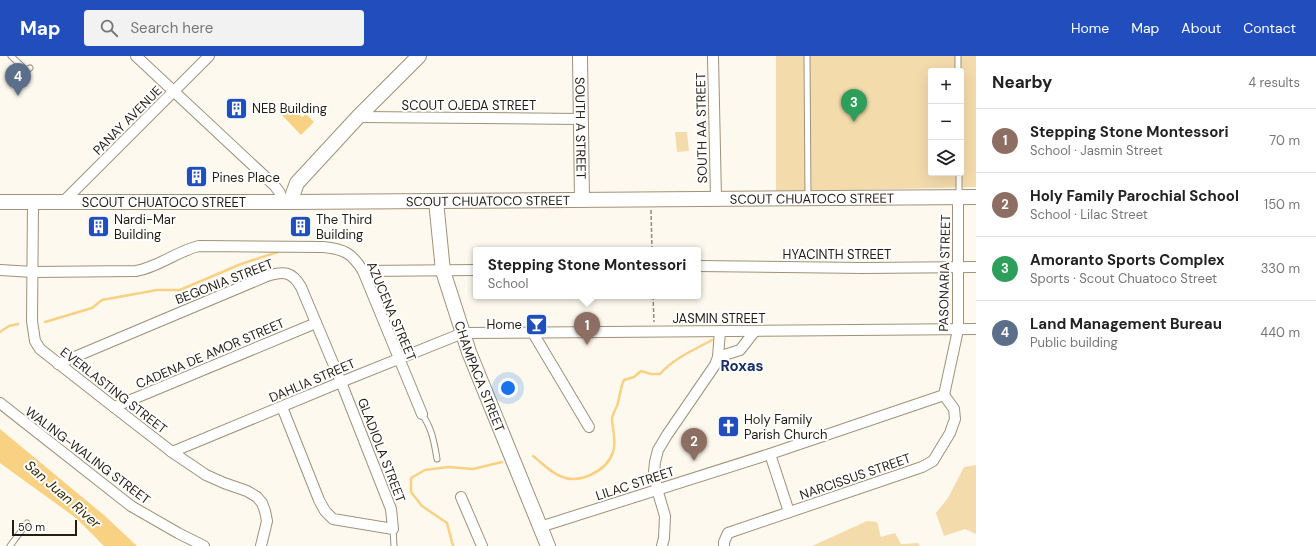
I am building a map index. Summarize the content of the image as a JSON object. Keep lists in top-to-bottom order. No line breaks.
{"streets":{"street":["SCOUT OJEDA STREET","PANAY AVENUE","SOUTH A STREET","SOUTH AA STREET","SCOUT CHUATOCO STREET","HYACINTH STREET","PASONARIA STREET","BEGONIA STREET","AZUCENA STREET","JASMIN STREET","CADENA DE AMOR STREET","CHAMPACA STREET","DAHLIA STREET","EVERLASTING STREET","GLADIOLA STREET","WALING-WALING STREET","NARCISSUS STREET","LILAC STREET"]},"crossings":[["SCOUT OJEDA STREET","SOUTH A STREET"],["PANAY AVENUE","SCOUT CHUATOCO STREET"],["SOUTH A STREET","SCOUT CHUATOCO STREET"],["SOUTH AA STREET","SCOUT CHUATOCO STREET"],["SCOUT CHUATOCO STREET","PASONARIA STREET"],["SCOUT CHUATOCO STREET","CHAMPACA STREET"],["SCOUT CHUATOCO STREET","EVERLASTING STREET"],["HYACINTH STREET","PASONARIA STREET"],["PASONARIA STREET","JASMIN STREET"],["PASONARIA STREET","NARCISSUS STREET"],["PASONARIA STREET","LILAC STREET"],["BEGONIA STREET","CADENA DE AMOR STREET"],["BEGONIA STREET","DAHLIA STREET"],["BEGONIA STREET","EVERLASTING STREET"],["BEGONIA STREET","GLADIOLA STREET"],["AZUCENA STREET","DAHLIA STREET"],["AZUCENA STREET","EVERLASTING STREET"],["JASMIN STREET","CHAMPACA STREET"],["JASMIN STREET","DAHLIA STREET"],["CADENA DE AMOR STREET","EVERLASTING STREET"],["CHAMPACA STREET","DAHLIA STREET"],["CHAMPACA STREET","LILAC STREET"],["DAHLIA STREET","EVERLASTING STREET"],["DAHLIA STREET","GLADIOLA STREET"],["NARCISSUS STREET","LILAC STREET"]],"districts":["Roxas"],"water":["San Juan River"],"places":{"building":["NEB Building","Pines Place","Nardi-Mar Building","The Third Building"],"bar":["Home"],"church":["Holy Family Parish Church"]},"scale_bar":"50 m","page":{"header":"Map","search":"Search here","nav":["Home","Map","About","Contact"],"heading":["Nearby","4 results"],"pins":["4","3","1","2"],"map_buttons":["+","−"],"list":[{"mark":"1","name":"Stepping Stone Montessori","note":"School · Jasmin Street","value":"70 m"},{"mark":"2","name":"Holy Family Parochial School","note":"School · Lilac Street","value":"150 m"},{"mark":"3","name":"Amoranto Sports Complex","note":"Sports · Scout Chuatoco Street","value":"330 m"},{"mark":"4","name":"Land Management Bureau","note":"Public building","value":"440 m"}],"popup":["Stepping Stone Montessori","School"],"scale":"50 m"}}
